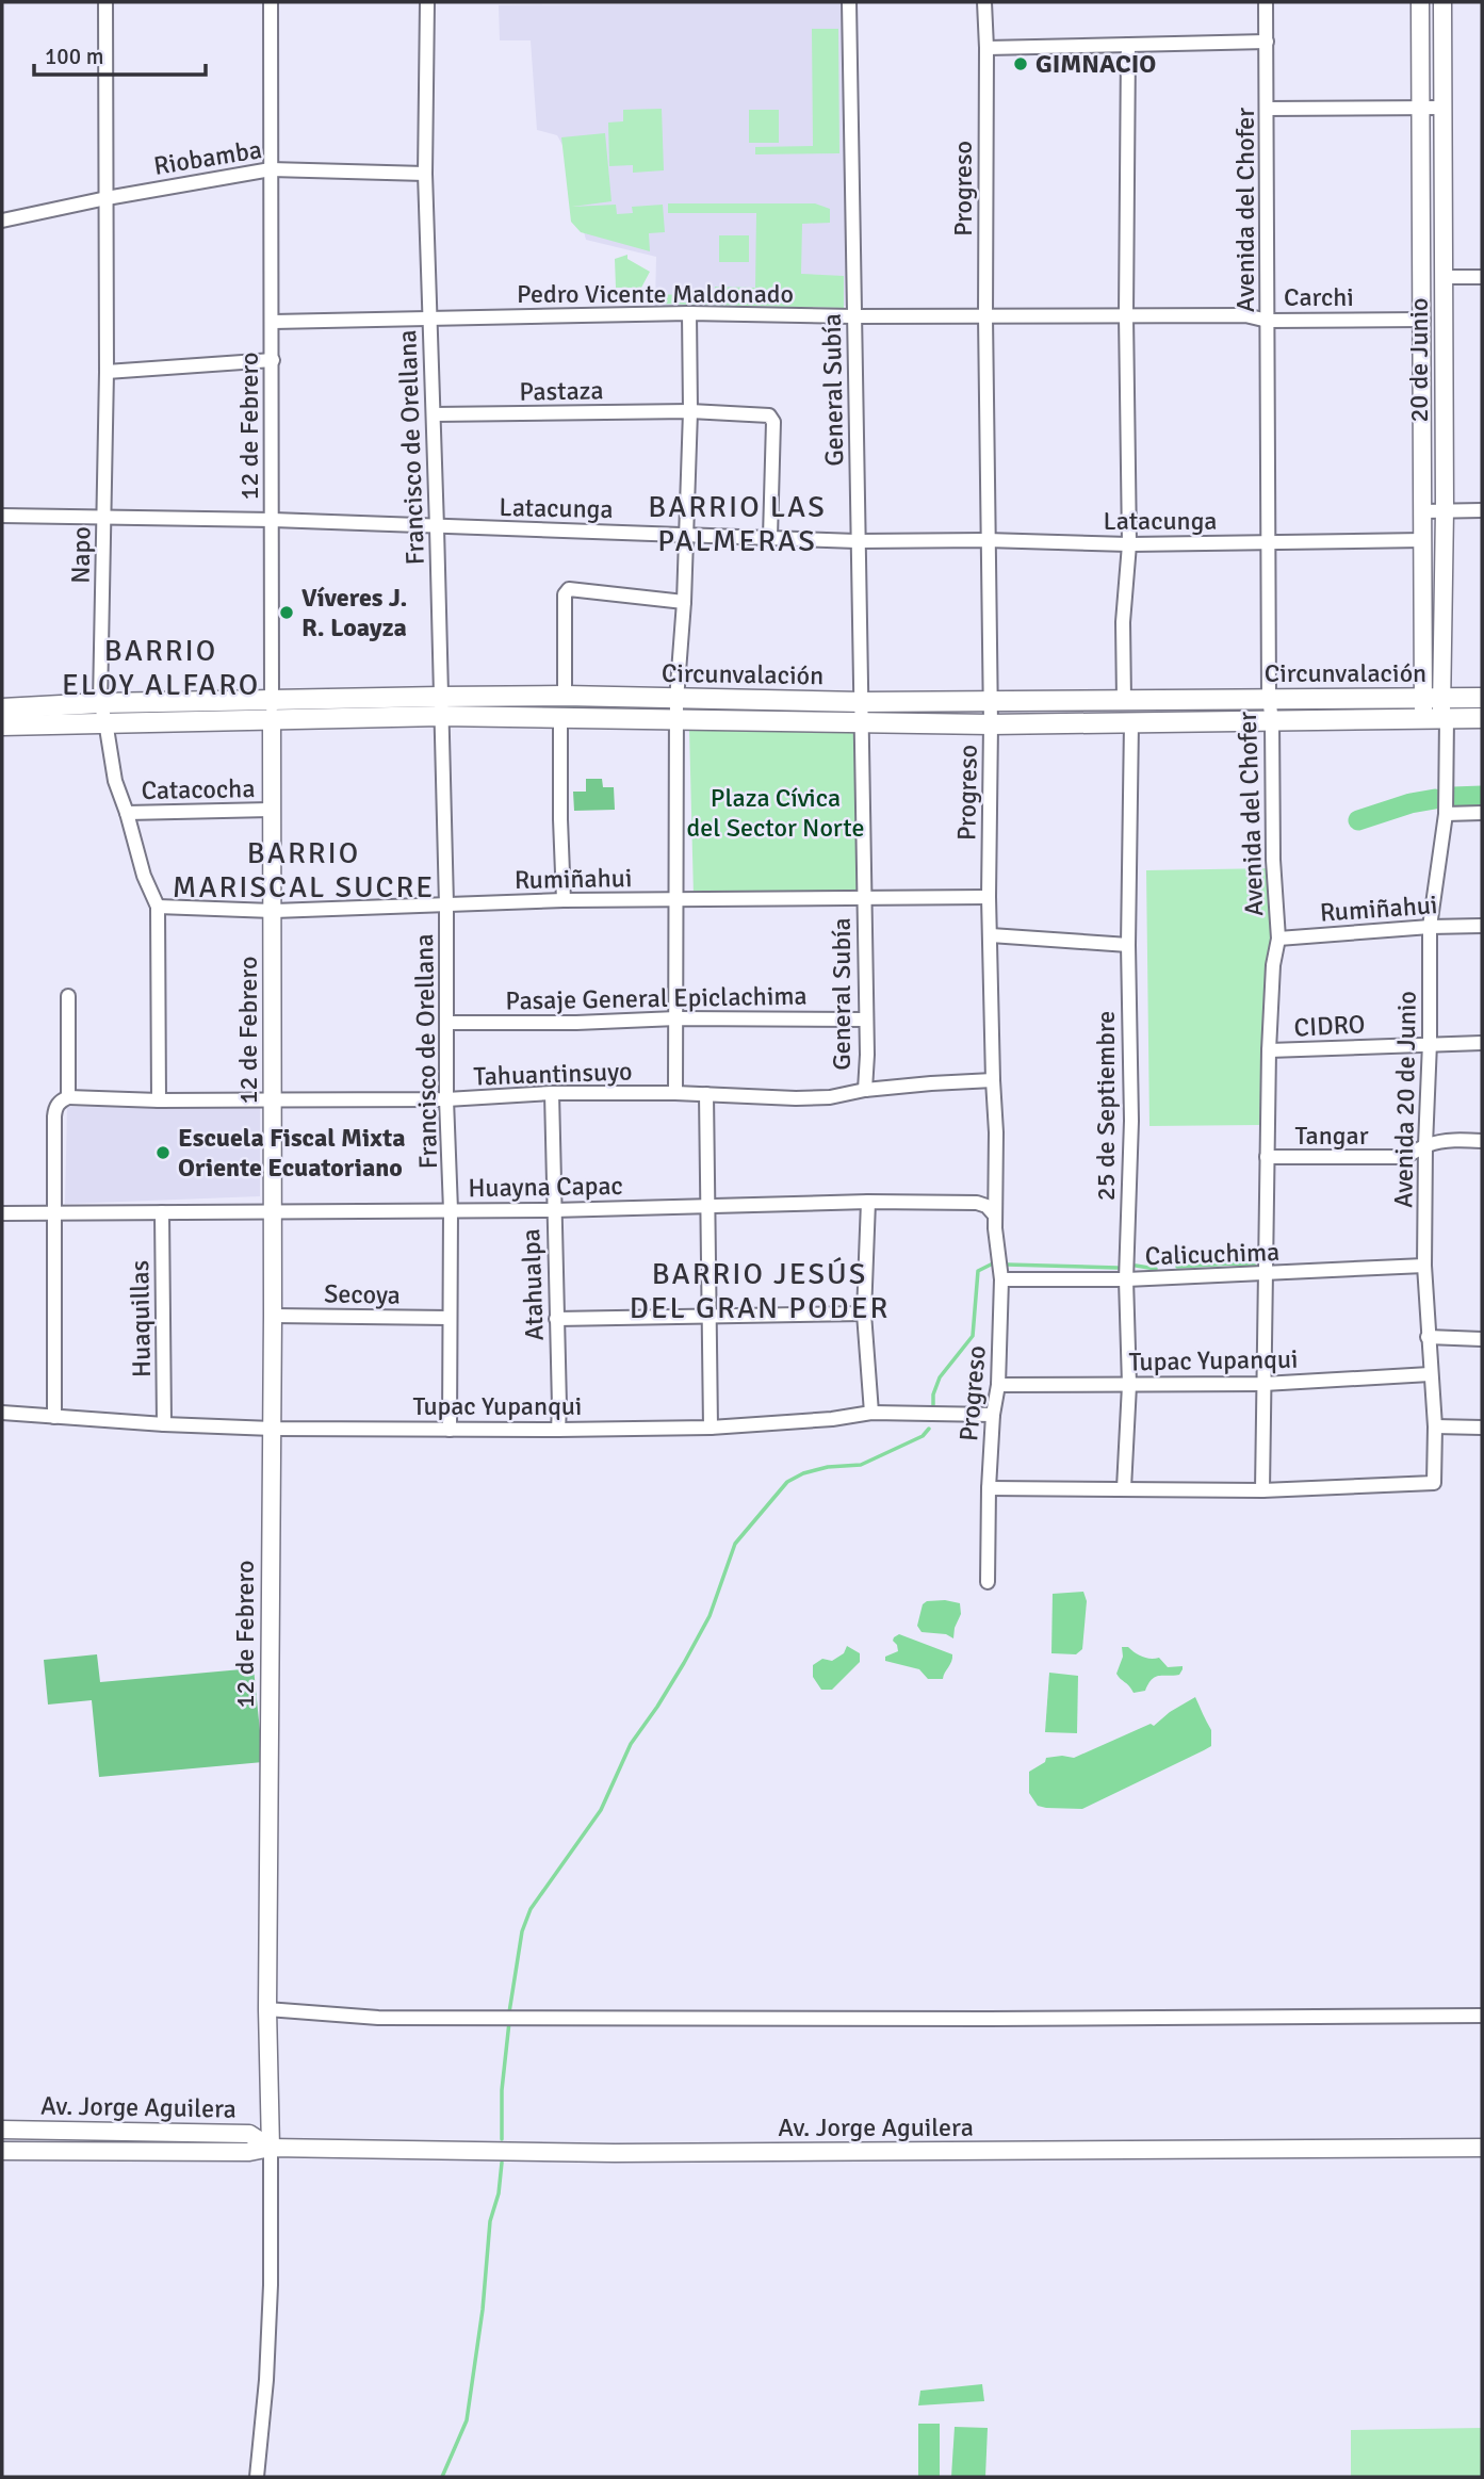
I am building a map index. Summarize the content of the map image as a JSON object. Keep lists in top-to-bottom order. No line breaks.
{"streets":{"main road":["Circunvalación"],"street":["Riobamba","Progreso","Avenida del Chofer","Pedro Vicente Maldonado","Carchi","20 de Junio","General Subía","Pastaza","12 de Febrero","Francisco de Orellana","Latacunga","Napo","Catacocha","Rumiñahui","Pasaje General Epiclachima","CIDRO","Tahuantinsuyo","Avenida 20 de Junio","25 de Septiembre","Tangar","Huayna Capac","Calicuchima","Atahualpa","Secoya","Huaquillas","Tupac Yupanqui","Av. Jorge Aguilera"]},"crossings":[["Riobamba","12 de Febrero"],["Riobamba","Francisco de Orellana"],["Riobamba","Napo"],["Progreso","Pedro Vicente Maldonado"],["Progreso","Latacunga"],["Progreso","Circunvalación"],["Progreso","Rumiñahui"],["Progreso","Tahuantinsuyo"],["Progreso","Calicuchima"],["Progreso","Tupac Yupanqui"],["Avenida del Chofer","Carchi"],["Avenida del Chofer","Latacunga"],["Avenida del Chofer","Circunvalación"],["Avenida del Chofer","Rumiñahui"],["Avenida del Chofer","CIDRO"],["Avenida del Chofer","Avenida 20 de Junio"],["Avenida del Chofer","Tangar"],["Avenida del Chofer","Calicuchima"],["Avenida del Chofer","Tupac Yupanqui"],["Pedro Vicente Maldonado","Carchi"],["Pedro Vicente Maldonado","General Subía"],["Pedro Vicente Maldonado","12 de Febrero"],["Pedro Vicente Maldonado","Francisco de Orellana"],["Carchi","20 de Junio"],["20 de Junio","Latacunga"],["20 de Junio","Circunvalación"],["20 de Junio","Avenida 20 de Junio"],["General Subía","Latacunga"],["General Subía","Circunvalación"],["General Subía","Rumiñahui"],["General Subía","Pasaje General Epiclachima"],["General Subía","Tahuantinsuyo"],["Pastaza","Francisco de Orellana"],["Pastaza","Latacunga"],["12 de Febrero","Latacunga"],["12 de Febrero","Circunvalación"],["12 de Febrero","Catacocha"],["12 de Febrero","Rumiñahui"],["12 de Febrero","Tahuantinsuyo"],["12 de Febrero","Huayna Capac"],["12 de Febrero","Secoya"],["12 de Febrero","Tupac Yupanqui"],["12 de Febrero","Av. Jorge Aguilera"],["Francisco de Orellana","Latacunga"],["Francisco de Orellana","Circunvalación"],["Francisco de Orellana","Rumiñahui"],["Francisco de Orellana","Pasaje General Epiclachima"],["Francisco de Orellana","Tahuantinsuyo"],["Francisco de Orellana","Huayna Capac"],["Francisco de Orellana","Secoya"],["Francisco de Orellana","Tupac Yupanqui"],["Latacunga","Napo"],["Napo","Circunvalación"],["Napo","Catacocha"],["Napo","Rumiñahui"],["Napo","Tahuantinsuyo"],["Circunvalación","Avenida 20 de Junio"],["Circunvalación","25 de Septiembre"],["Rumiñahui","Avenida 20 de Junio"],["CIDRO","Avenida 20 de Junio"],["Tahuantinsuyo","Atahualpa"],["Avenida 20 de Junio","Tangar"],["Avenida 20 de Junio","Calicuchima"],["Avenida 20 de Junio","Tupac Yupanqui"],["25 de Septiembre","Calicuchima"],["25 de Septiembre","Tupac Yupanqui"],["Huayna Capac","Atahualpa"],["Huayna Capac","Huaquillas"],["Atahualpa","Tupac Yupanqui"],["Huaquillas","Tupac Yupanqui"]],"districts":["BARRIO LAS PALMERAS","BARRIO ELOY ALFARO","BARRIO MARISCAL SUCRE","BARRIO JESÚS DEL GRAN PODER"],"parks":["Plaza Cívica del Sector Norte"],"places":["GIMNACIO","Víveres J. R. Loayza","Escuela Fiscal Mixta Oriente Ecuatoriano"],"scale_bar":"100 m"}
